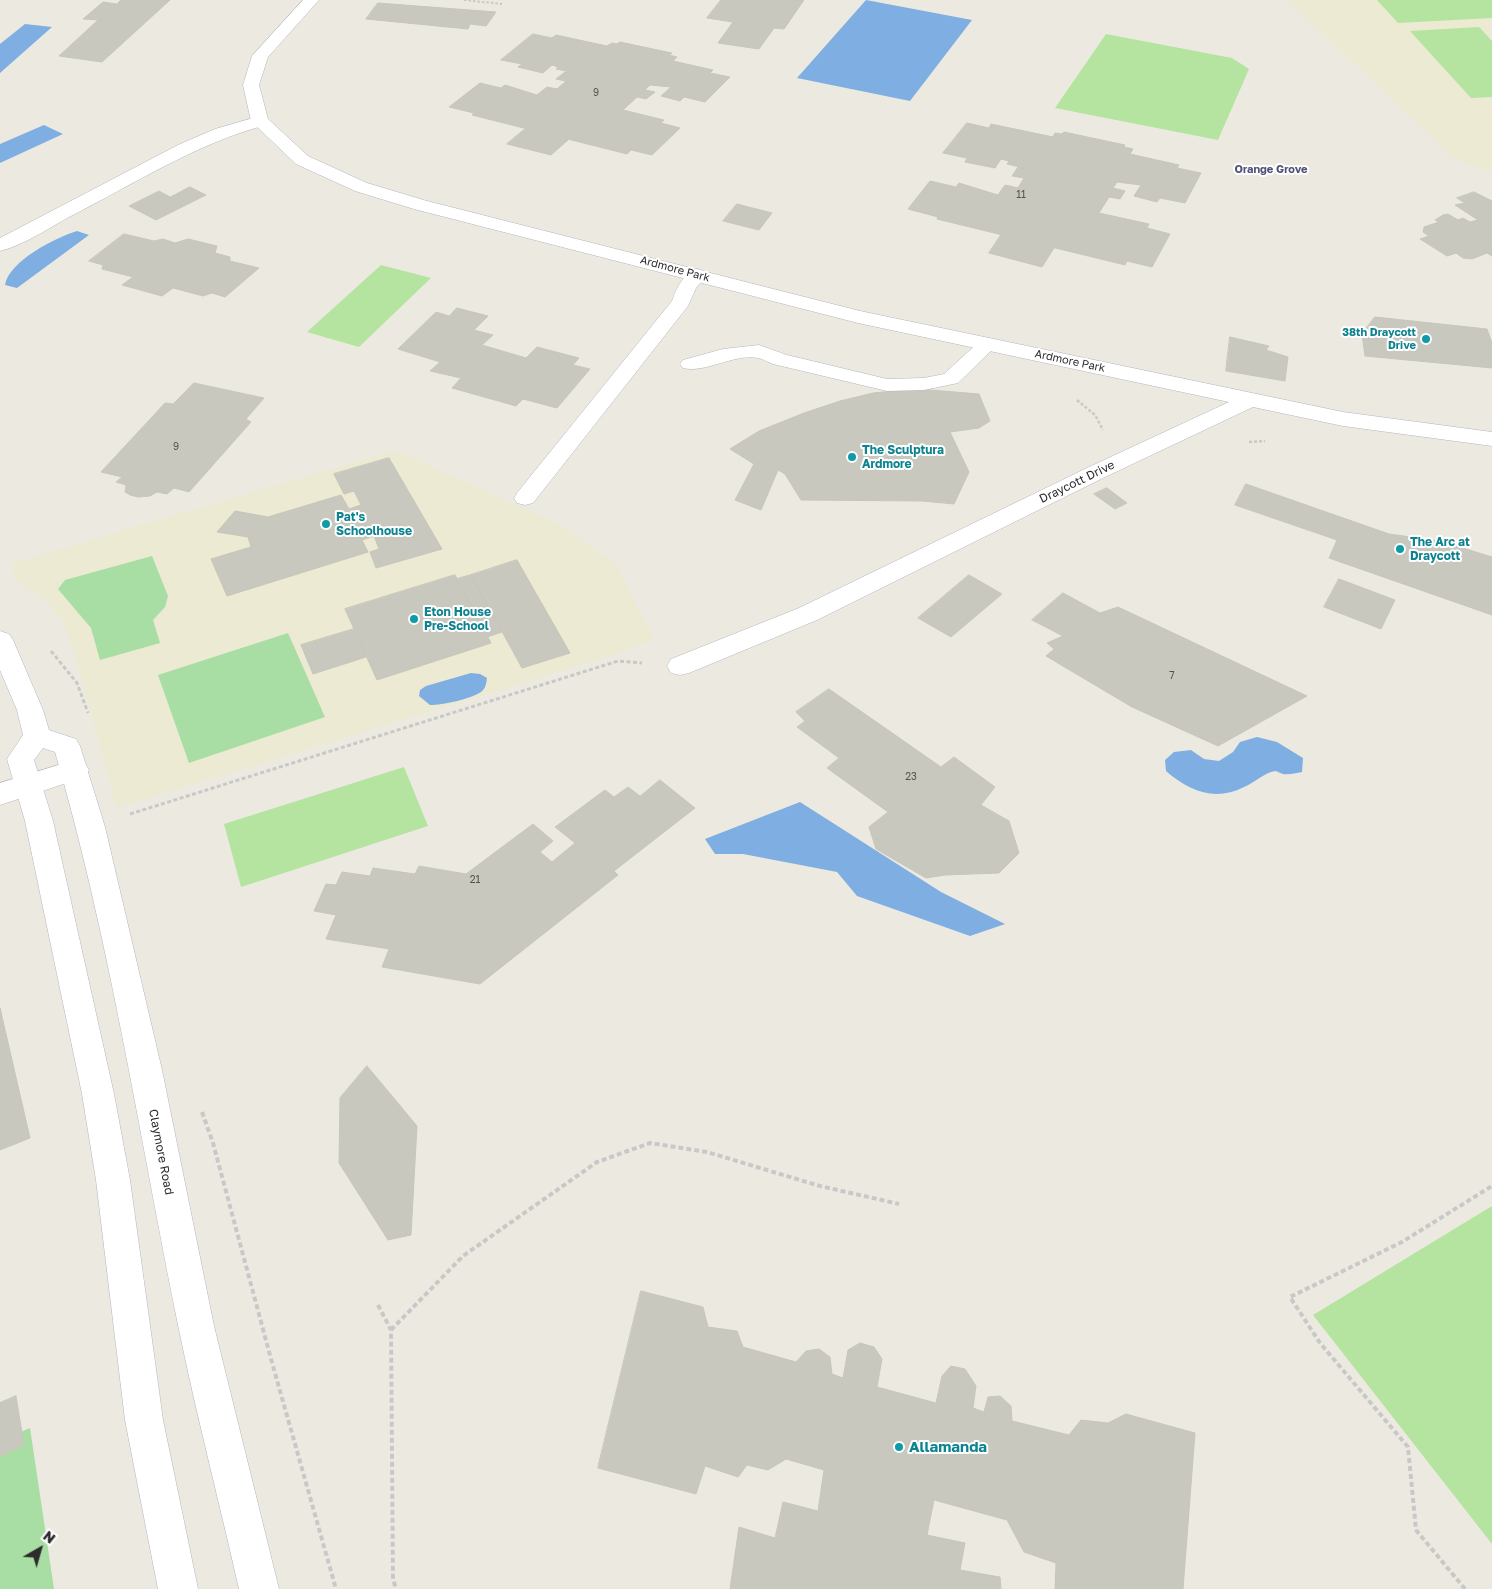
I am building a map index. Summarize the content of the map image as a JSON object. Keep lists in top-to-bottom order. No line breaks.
{"streets":{"street":["Ardmore Park","Draycott Drive","Claymore Road"]},"crossings":[["Ardmore Park","Draycott Drive"]],"districts":["Orange Grove"],"places":["38th Draycott Drive","The Sculptura Ardmore","Pat's Schoolhouse","The Arc at Draycott","Eton House Pre-School","Allamanda"],"house_numbers":["9","11","9","7","23","21"],"north":"top right"}
